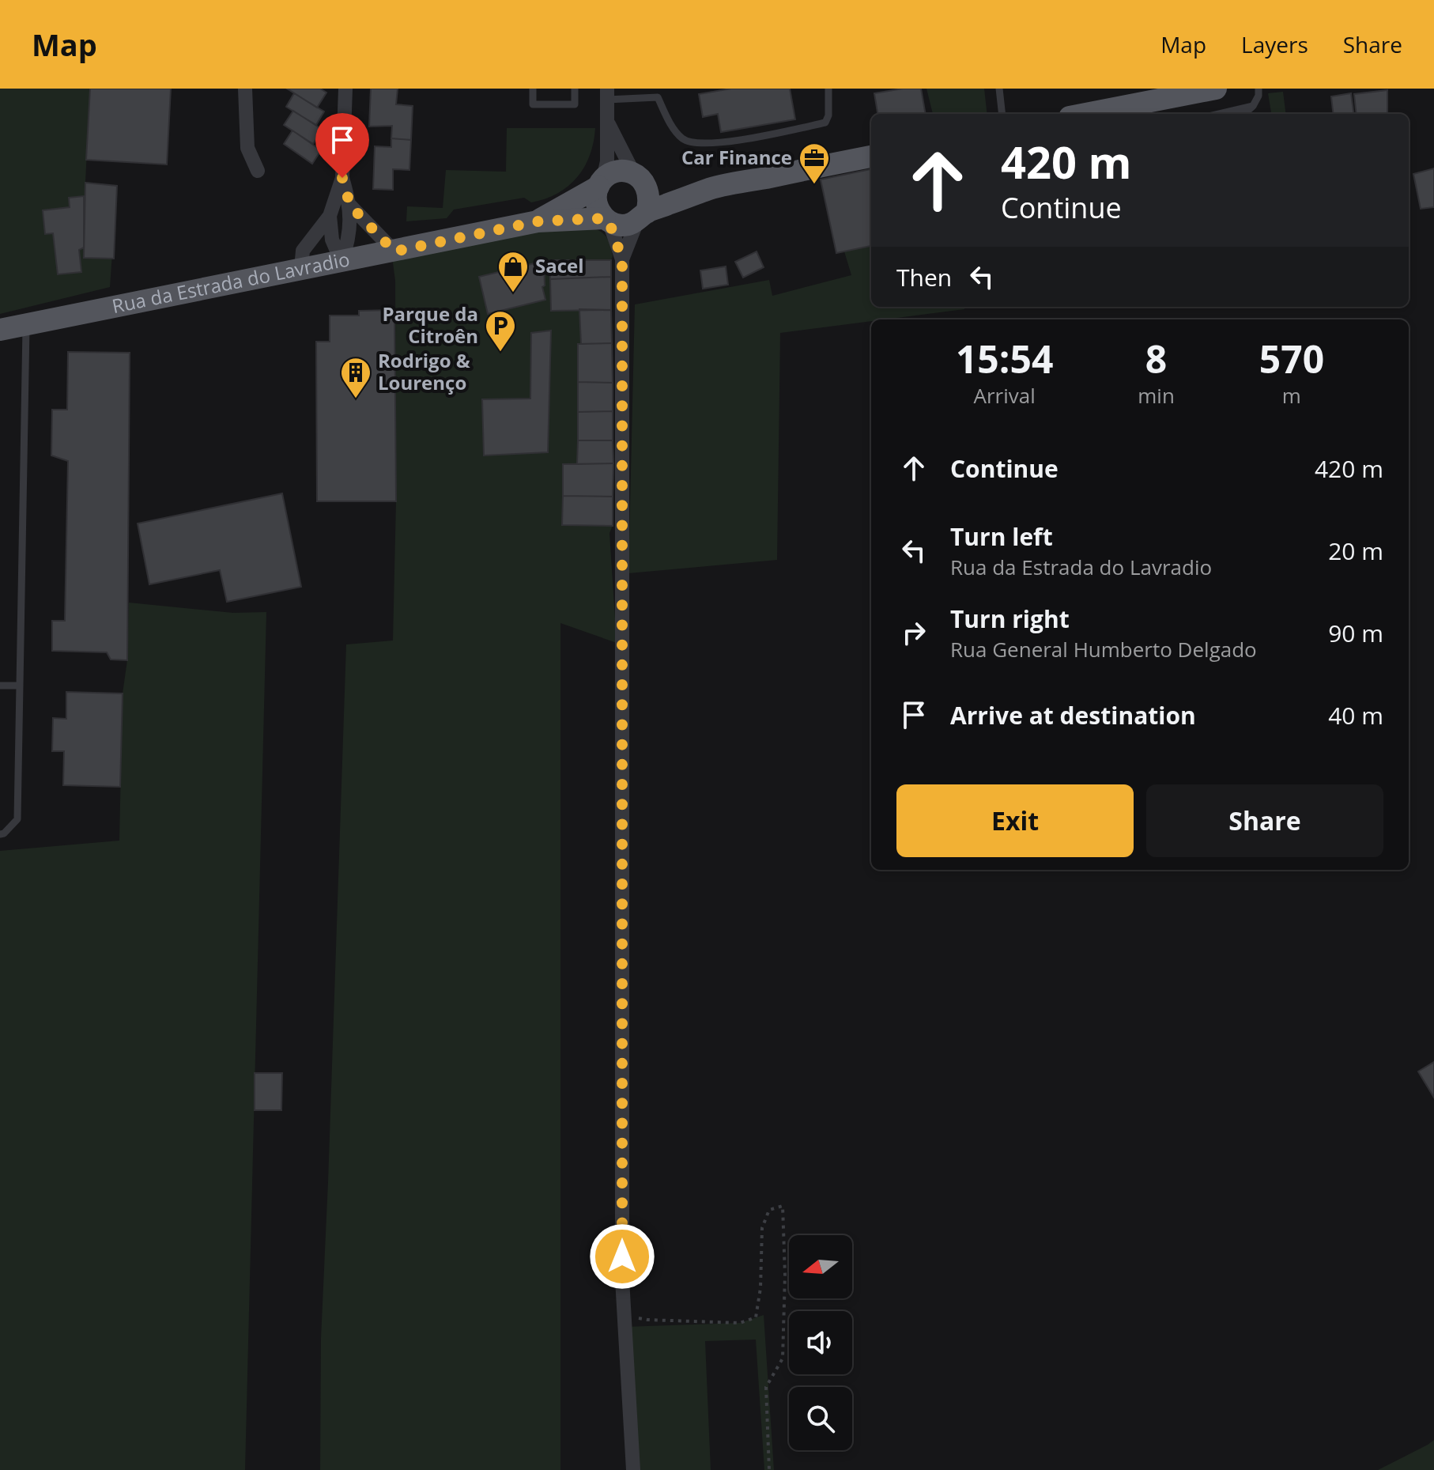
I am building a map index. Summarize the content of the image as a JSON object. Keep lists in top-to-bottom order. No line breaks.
{"streets":{"main road":["Rua da Estrada do Lavradio"]},"places":{"office":["Car Finance"],"shop":["Sacel"],"parking":["Parque da Citroên"],"building":["Rodrigo & Lourenço"]},"north":"left","page":{"header":"Map","nav":["Map","Layers","Share"],"turn":["420 m","Continue"],"then":"Then","eta":["15:54","Arrival","8","min","570","m"],"list":[{"name":"Continue","value":"420 m"},{"name":"Turn left","note":"Rua da Estrada do Lavradio","value":"20 m"},{"name":"Turn right","note":"Rua General Humberto Delgado","value":"90 m"},{"name":"Arrive at destination","value":"40 m"}],"buttons":["Exit","Share"]}}
